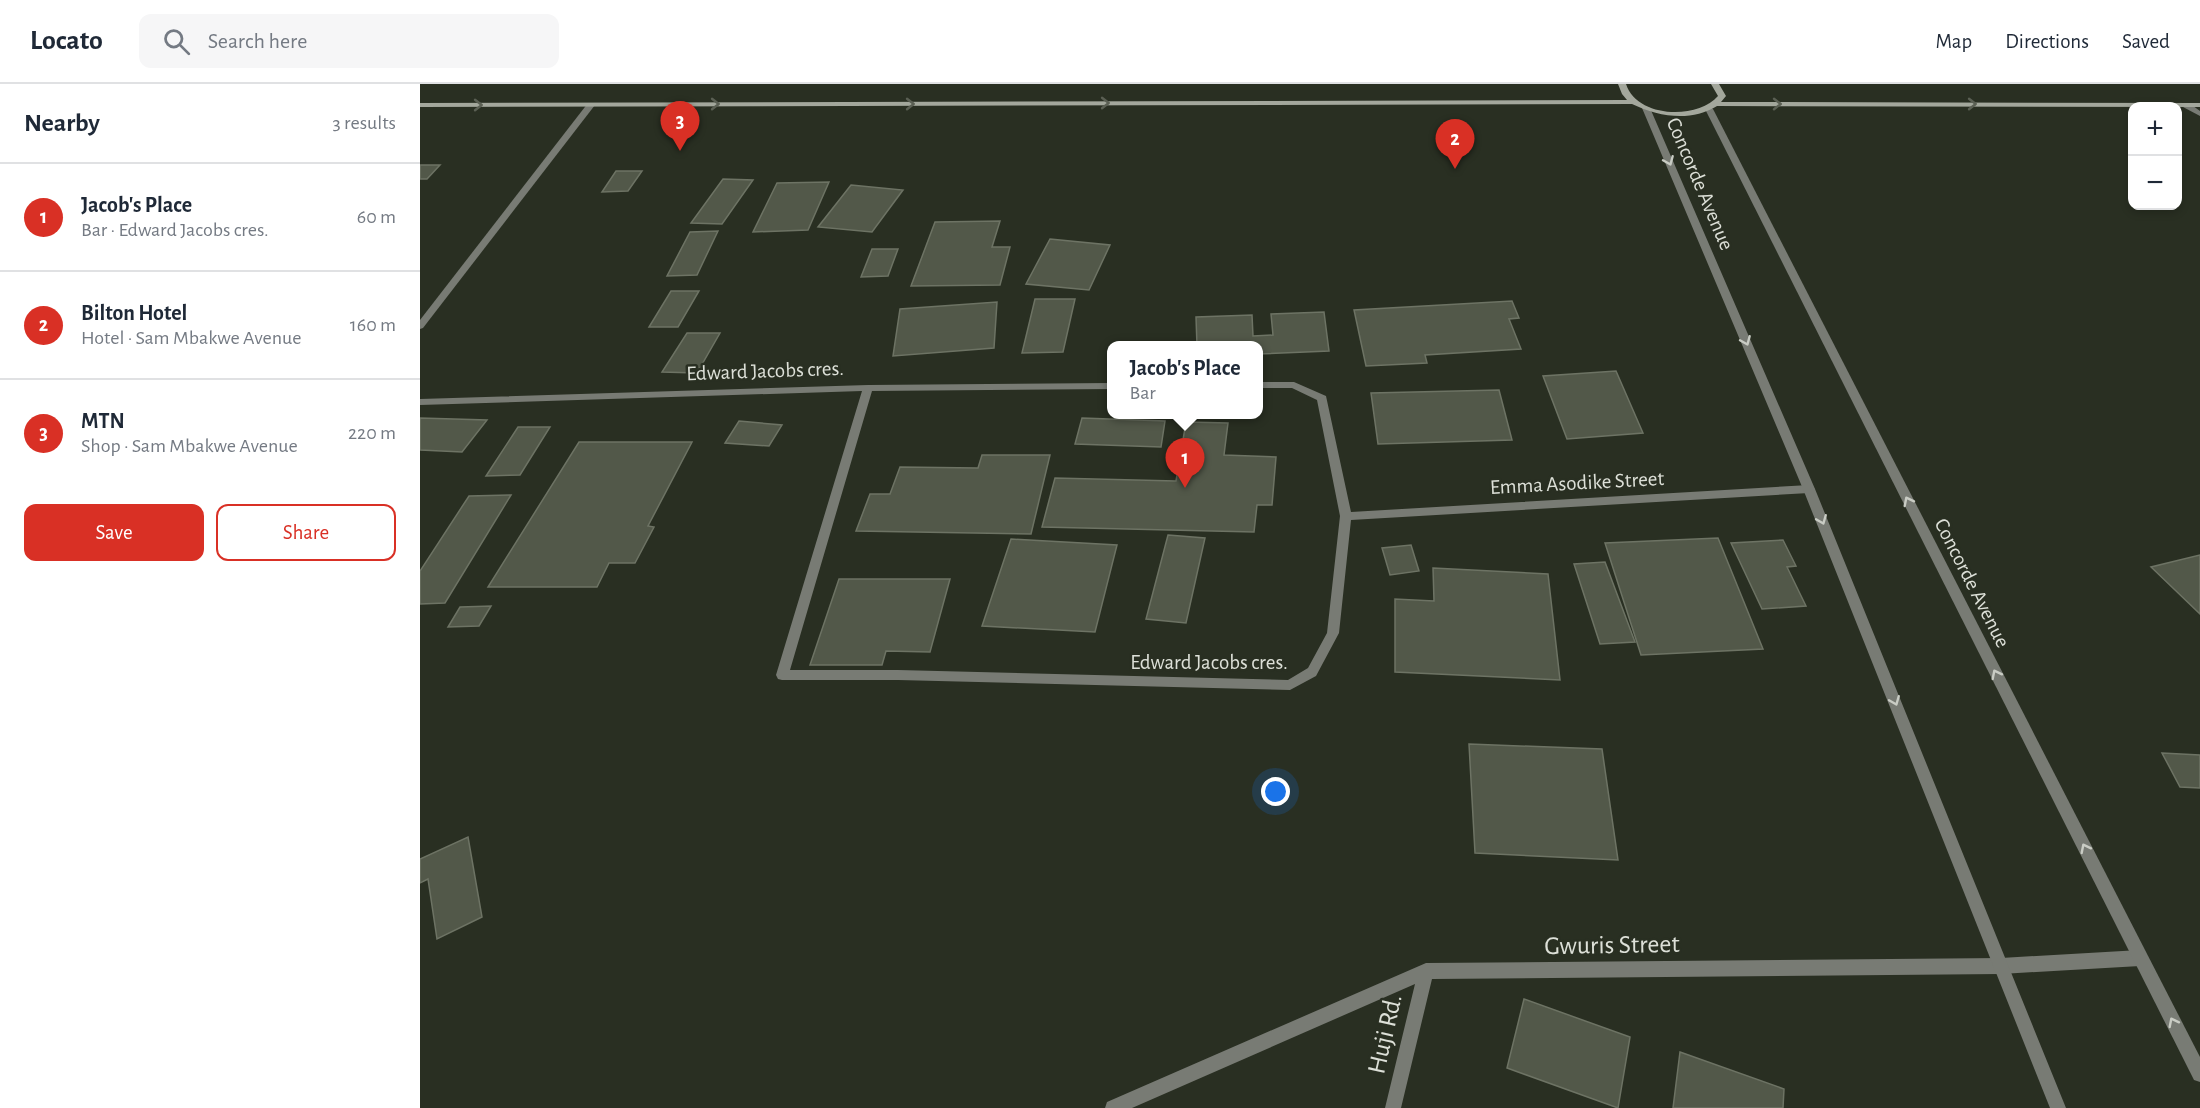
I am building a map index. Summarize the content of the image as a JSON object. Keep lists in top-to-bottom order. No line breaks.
{"streets":{"street":["Concorde Avenue","Edward Jacobs cres.","Emma Asodike Street","Gwuris Street","Huji Rd."]},"crossings":[["Concorde Avenue","Emma Asodike Street"],["Concorde Avenue","Gwuris Street"],["Edward Jacobs cres.","Emma Asodike Street"],["Gwuris Street","Huji Rd."]],"page":{"header":"Locato","search":"Search here","nav":["Map","Directions","Saved"],"heading":["Nearby","3 results"],"pins":["3","2","1"],"map_buttons":["+","−"],"list":[{"mark":"1","name":"Jacob's Place","note":"Bar · Edward Jacobs cres.","value":"60 m"},{"mark":"2","name":"Bilton Hotel","note":"Hotel · Sam Mbakwe Avenue","value":"160 m"},{"mark":"3","name":"MTN","note":"Shop · Sam Mbakwe Avenue","value":"220 m"}],"popup":["Jacob's Place","Bar"],"buttons":["Save","Share"]}}
